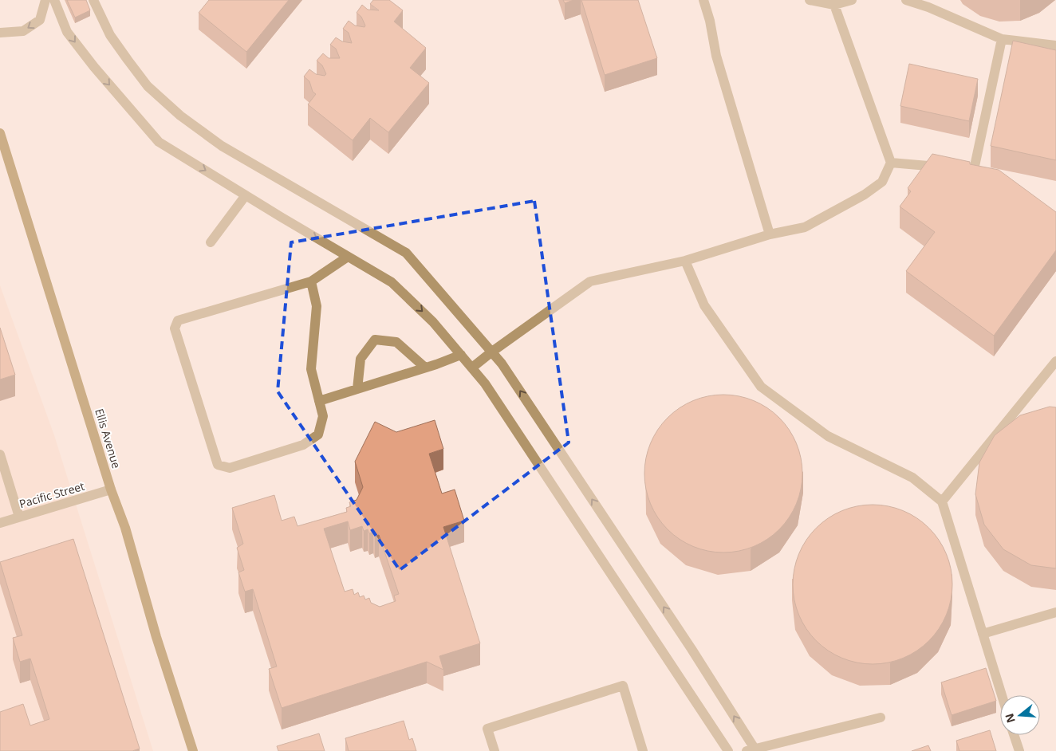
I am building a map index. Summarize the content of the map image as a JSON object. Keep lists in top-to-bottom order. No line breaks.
{"streets":{"main road":["Ellis Avenue"],"street":["Pacific Street"]},"crossings":[["Ellis Avenue","Pacific Street"]],"north":"left"}
